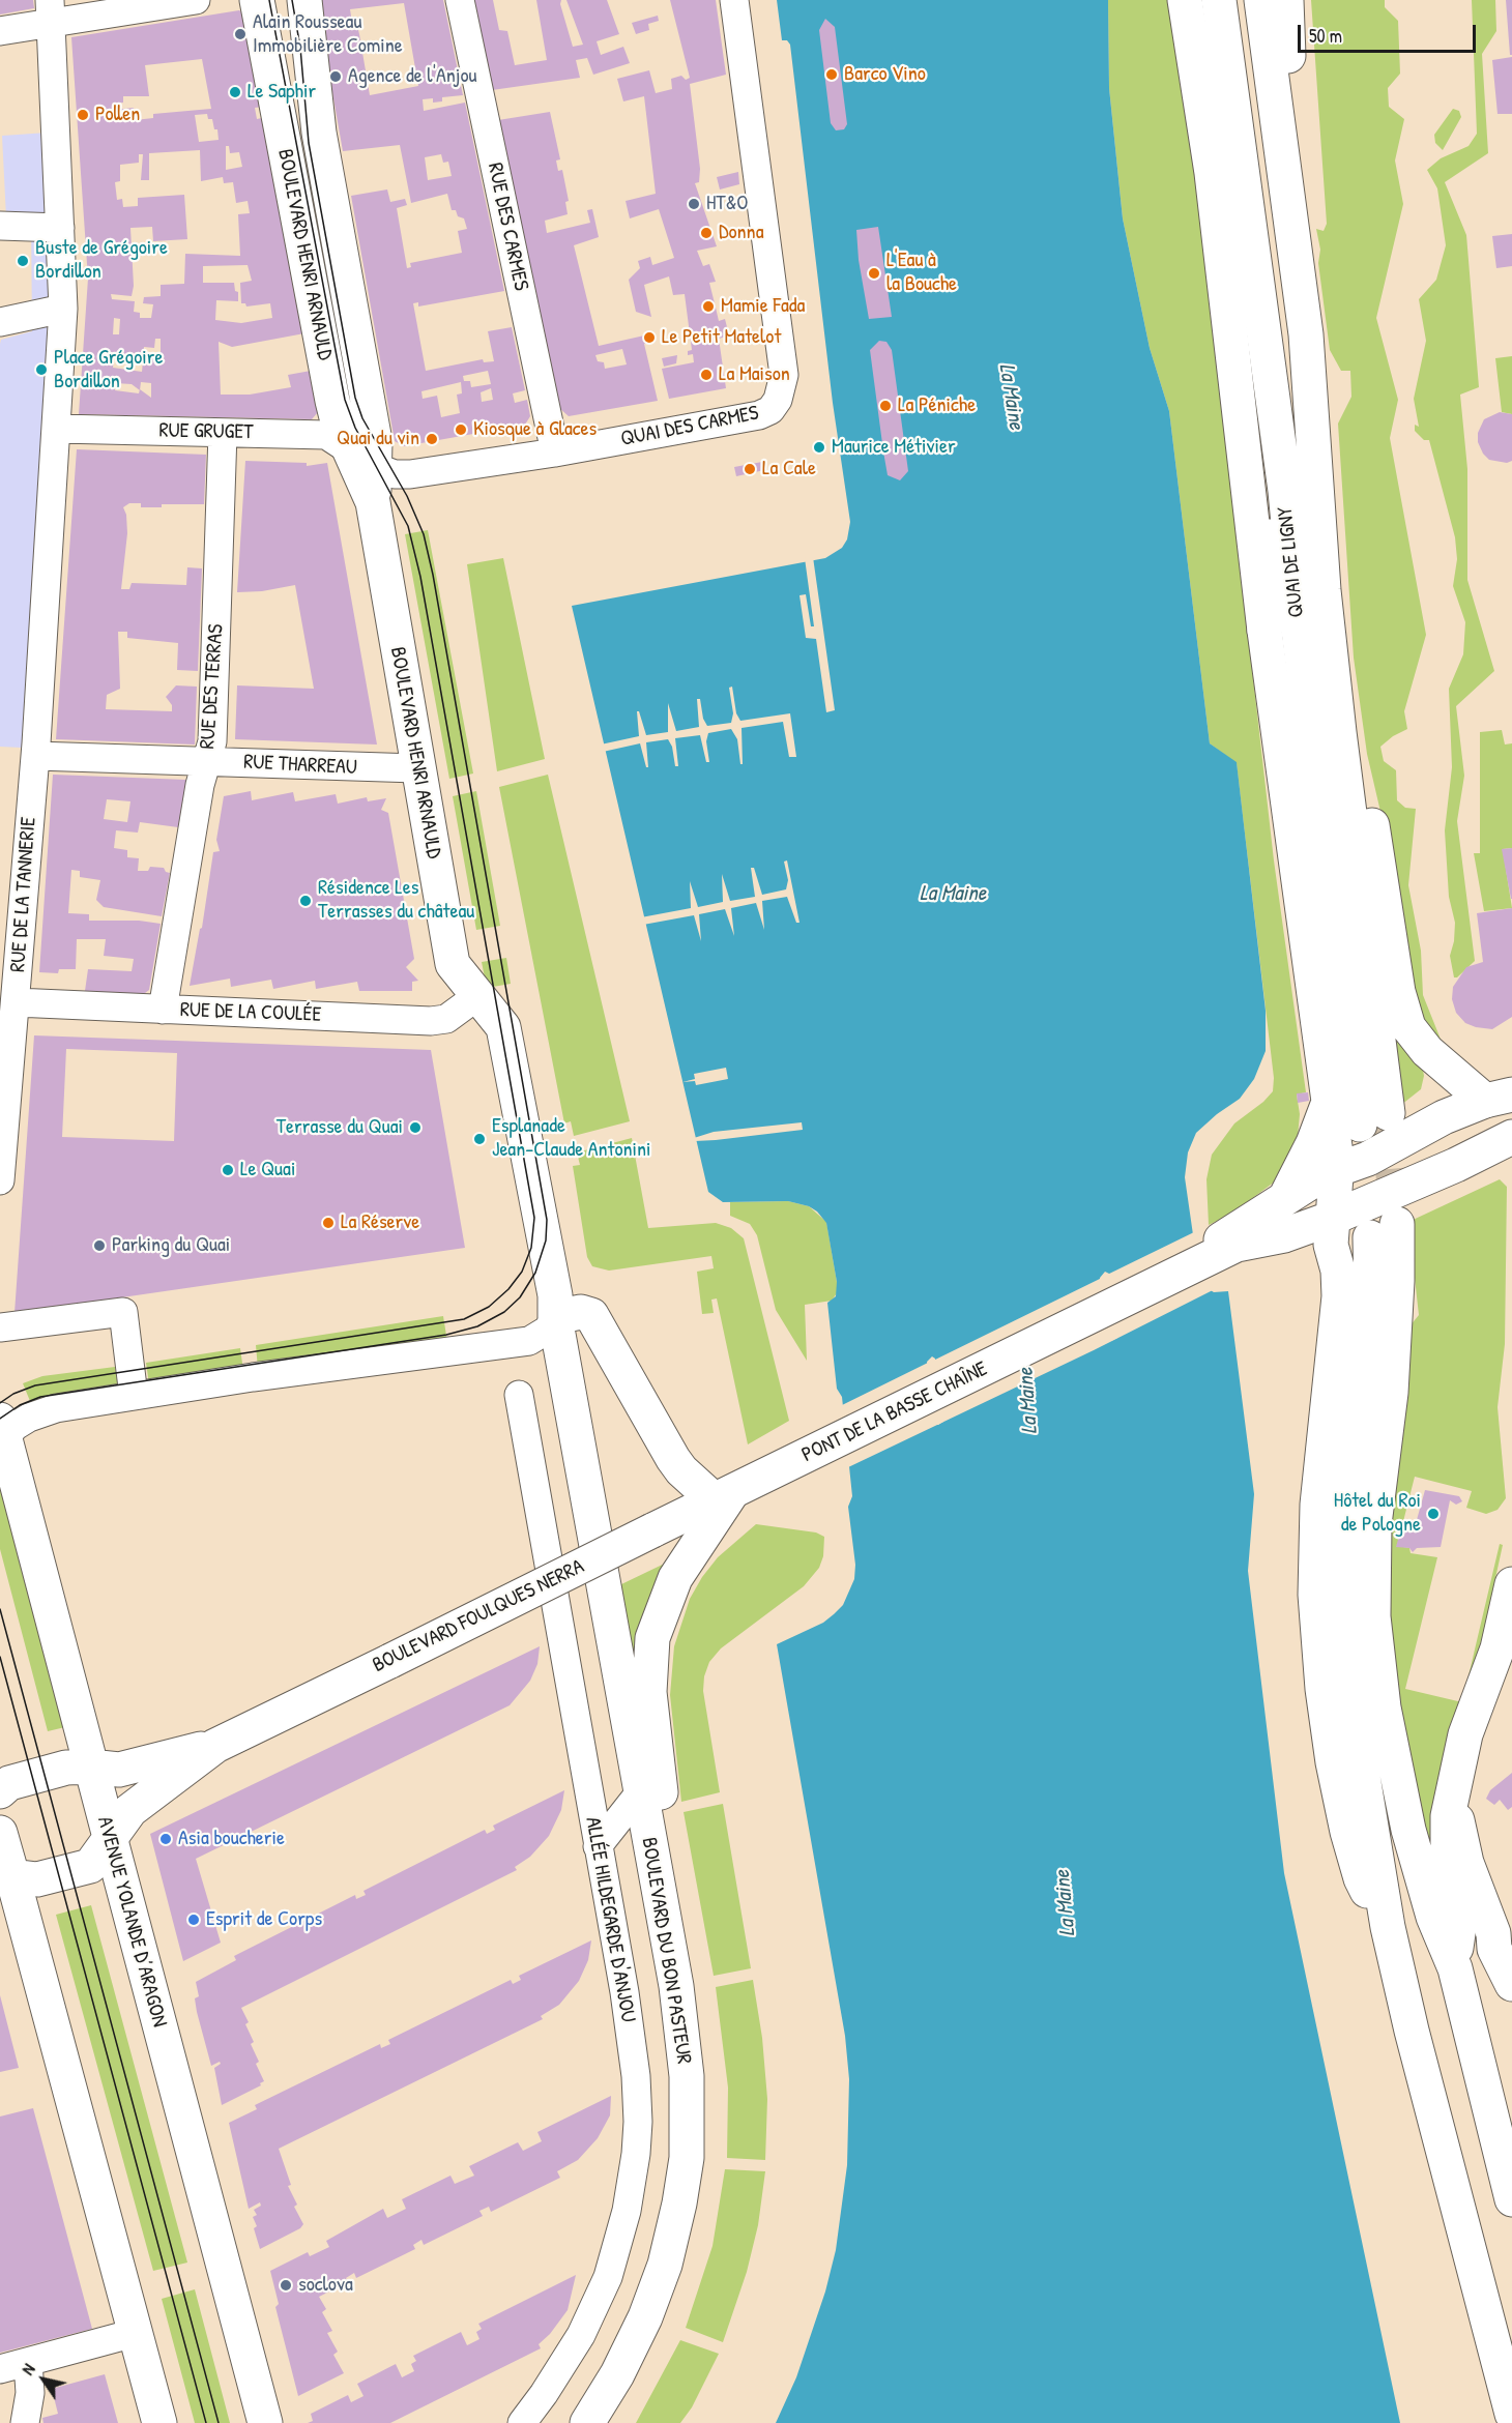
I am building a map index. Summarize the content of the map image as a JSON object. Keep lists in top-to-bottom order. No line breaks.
{"streets":{"main road":["BOULEVARD HENRI ARNAULD","QUAI DE LIGNY","PONT DE LA BASSE CHAÎNE","BOULEVARD FOULQUES NERRA","AVENUE YOLANDE D’ARAGON","BOULEVARD DU BON PASTEUR"],"street":["RUE DES CARMES","QUAI DES CARMES","RUE GRUGET","RUE DES TERRAS","RUE THARREAU","RUE DE LA TANNERIE","RUE DE LA COULÉE","ALLÉE HILDEGARDE D'ANJOU"]},"crossings":[["RUE DES CARMES","QUAI DES CARMES"],["BOULEVARD HENRI ARNAULD","QUAI DES CARMES"],["BOULEVARD HENRI ARNAULD","RUE GRUGET"],["BOULEVARD HENRI ARNAULD","RUE THARREAU"],["BOULEVARD HENRI ARNAULD","RUE DE LA COULÉE"],["BOULEVARD HENRI ARNAULD","BOULEVARD DU BON PASTEUR"],["QUAI DES CARMES","RUE GRUGET"],["RUE GRUGET","RUE DES TERRAS"],["RUE DES TERRAS","RUE THARREAU"],["RUE DES TERRAS","RUE DE LA COULÉE"],["RUE THARREAU","RUE DE LA TANNERIE"],["RUE DE LA TANNERIE","RUE DE LA COULÉE"],["PONT DE LA BASSE CHAÎNE","BOULEVARD FOULQUES NERRA"],["BOULEVARD FOULQUES NERRA","AVENUE YOLANDE D’ARAGON"],["ALLÉE HILDEGARDE D'ANJOU","BOULEVARD DU BON PASTEUR"]],"water":["La Maine"],"places":["Alain Rousseau Immobilière Comine","Barco Vino","Agence de l'Anjou","Le Saphir","Pollen","HT&O","Donna","Buste de Grégoire Bordillon","L'Eau à la Bouche","Mamie Fada","Le Petit Matelot","Place Grégoire Bordillon","La Maison","La Péniche","Kiosque à Glaces","Quai du vin","Maurice Métivier","La Cale","Résidence Les Terrasses du château","Terrasse du Quai","Esplanade Jean-Claude Antonini","Le Quai","La Réserve","Parking du Quai","Hôtel du Roi de Pologne","Asia boucherie","Esprit de Corps","soclova"],"scale_bar":"50 m","north":"top left"}
